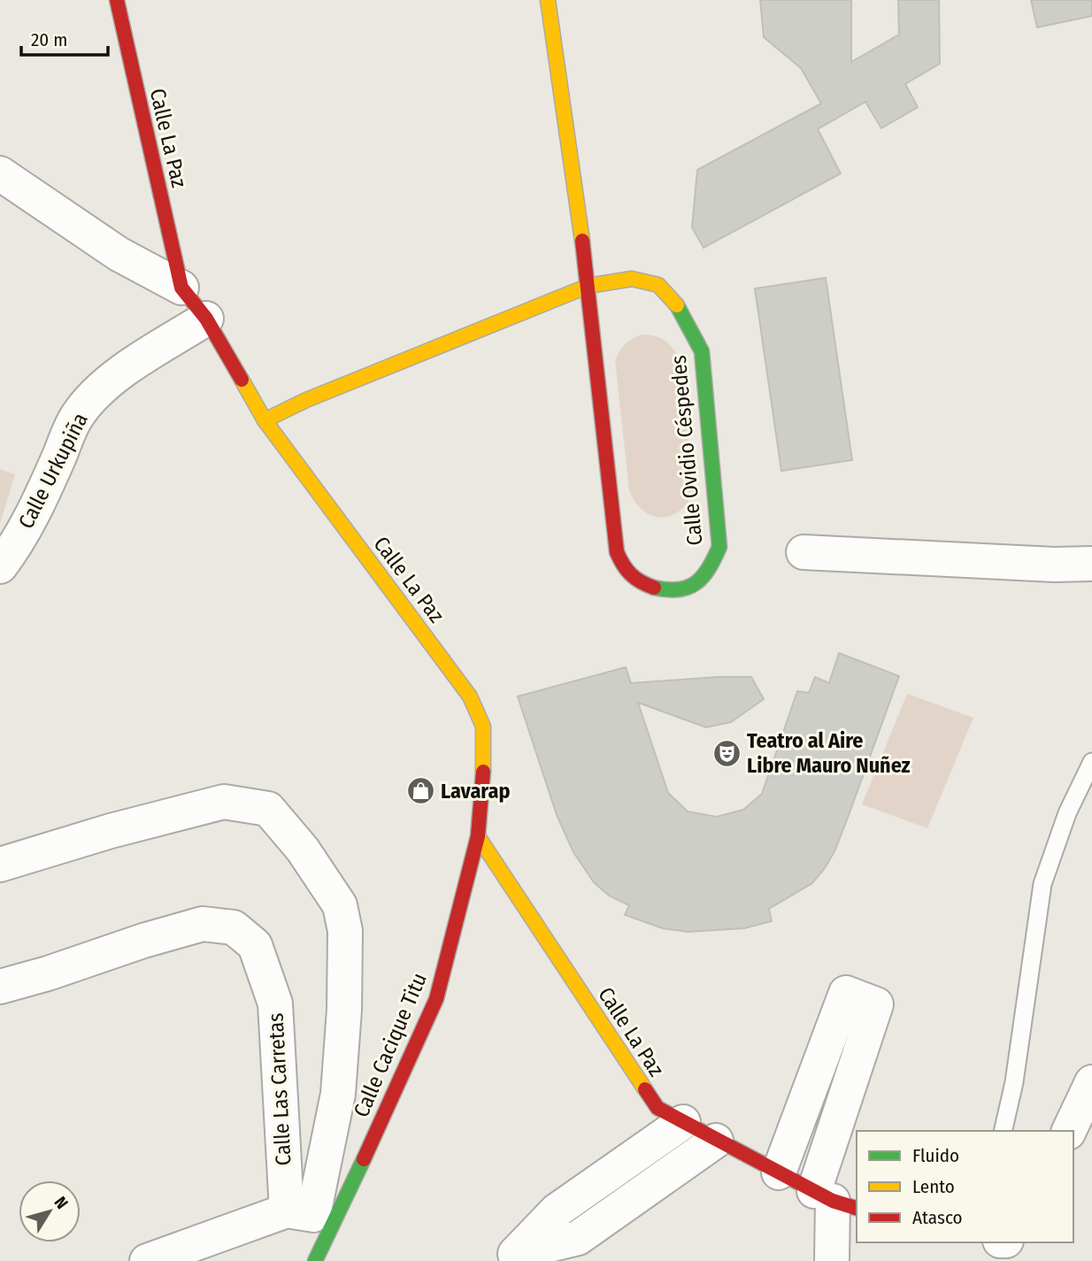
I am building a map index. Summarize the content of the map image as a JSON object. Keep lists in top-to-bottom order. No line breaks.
{"streets":{"street":["Calle La Paz","Calle Ovidio Céspedes","Calle Urkupiña","Calle Cacique Titu","Calle Las Carretas"]},"crossings":[["Calle La Paz","Calle Urkupiña"],["Calle La Paz","Calle Cacique Titu"],["Calle Cacique Titu","Calle Las Carretas"]],"places":{"theatre":["Teatro al Aire Libre Mauro Nuñez"],"shop":["Lavarap"]},"legend":["Fluido","Lento","Atasco"],"scale_bar":"20 m","north":"top right"}
